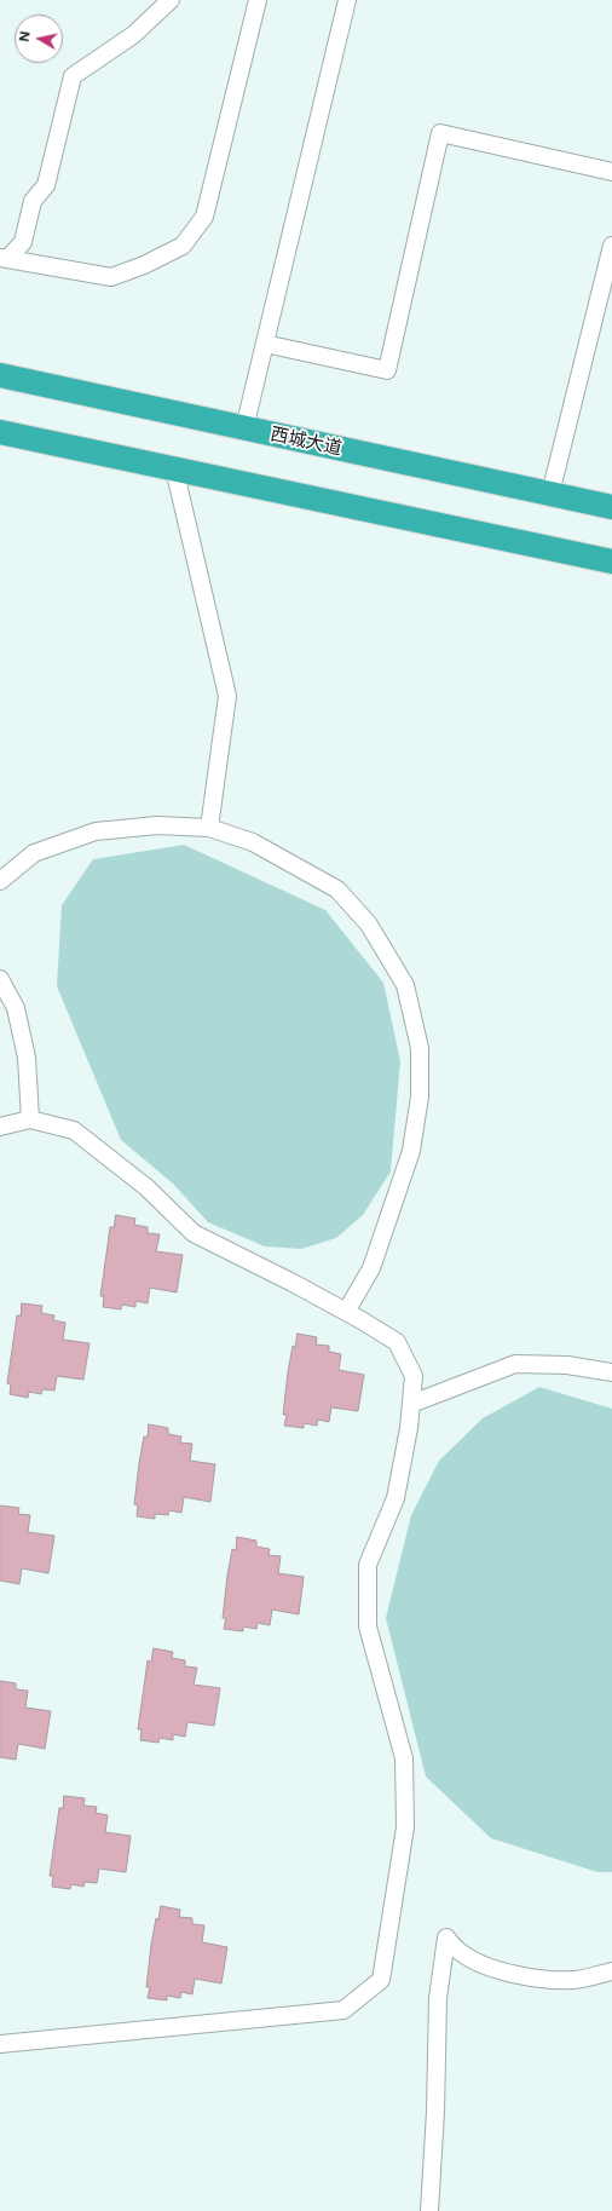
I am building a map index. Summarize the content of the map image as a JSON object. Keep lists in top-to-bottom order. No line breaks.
{"streets":{"highway":["西城大道"]},"north":"left"}
